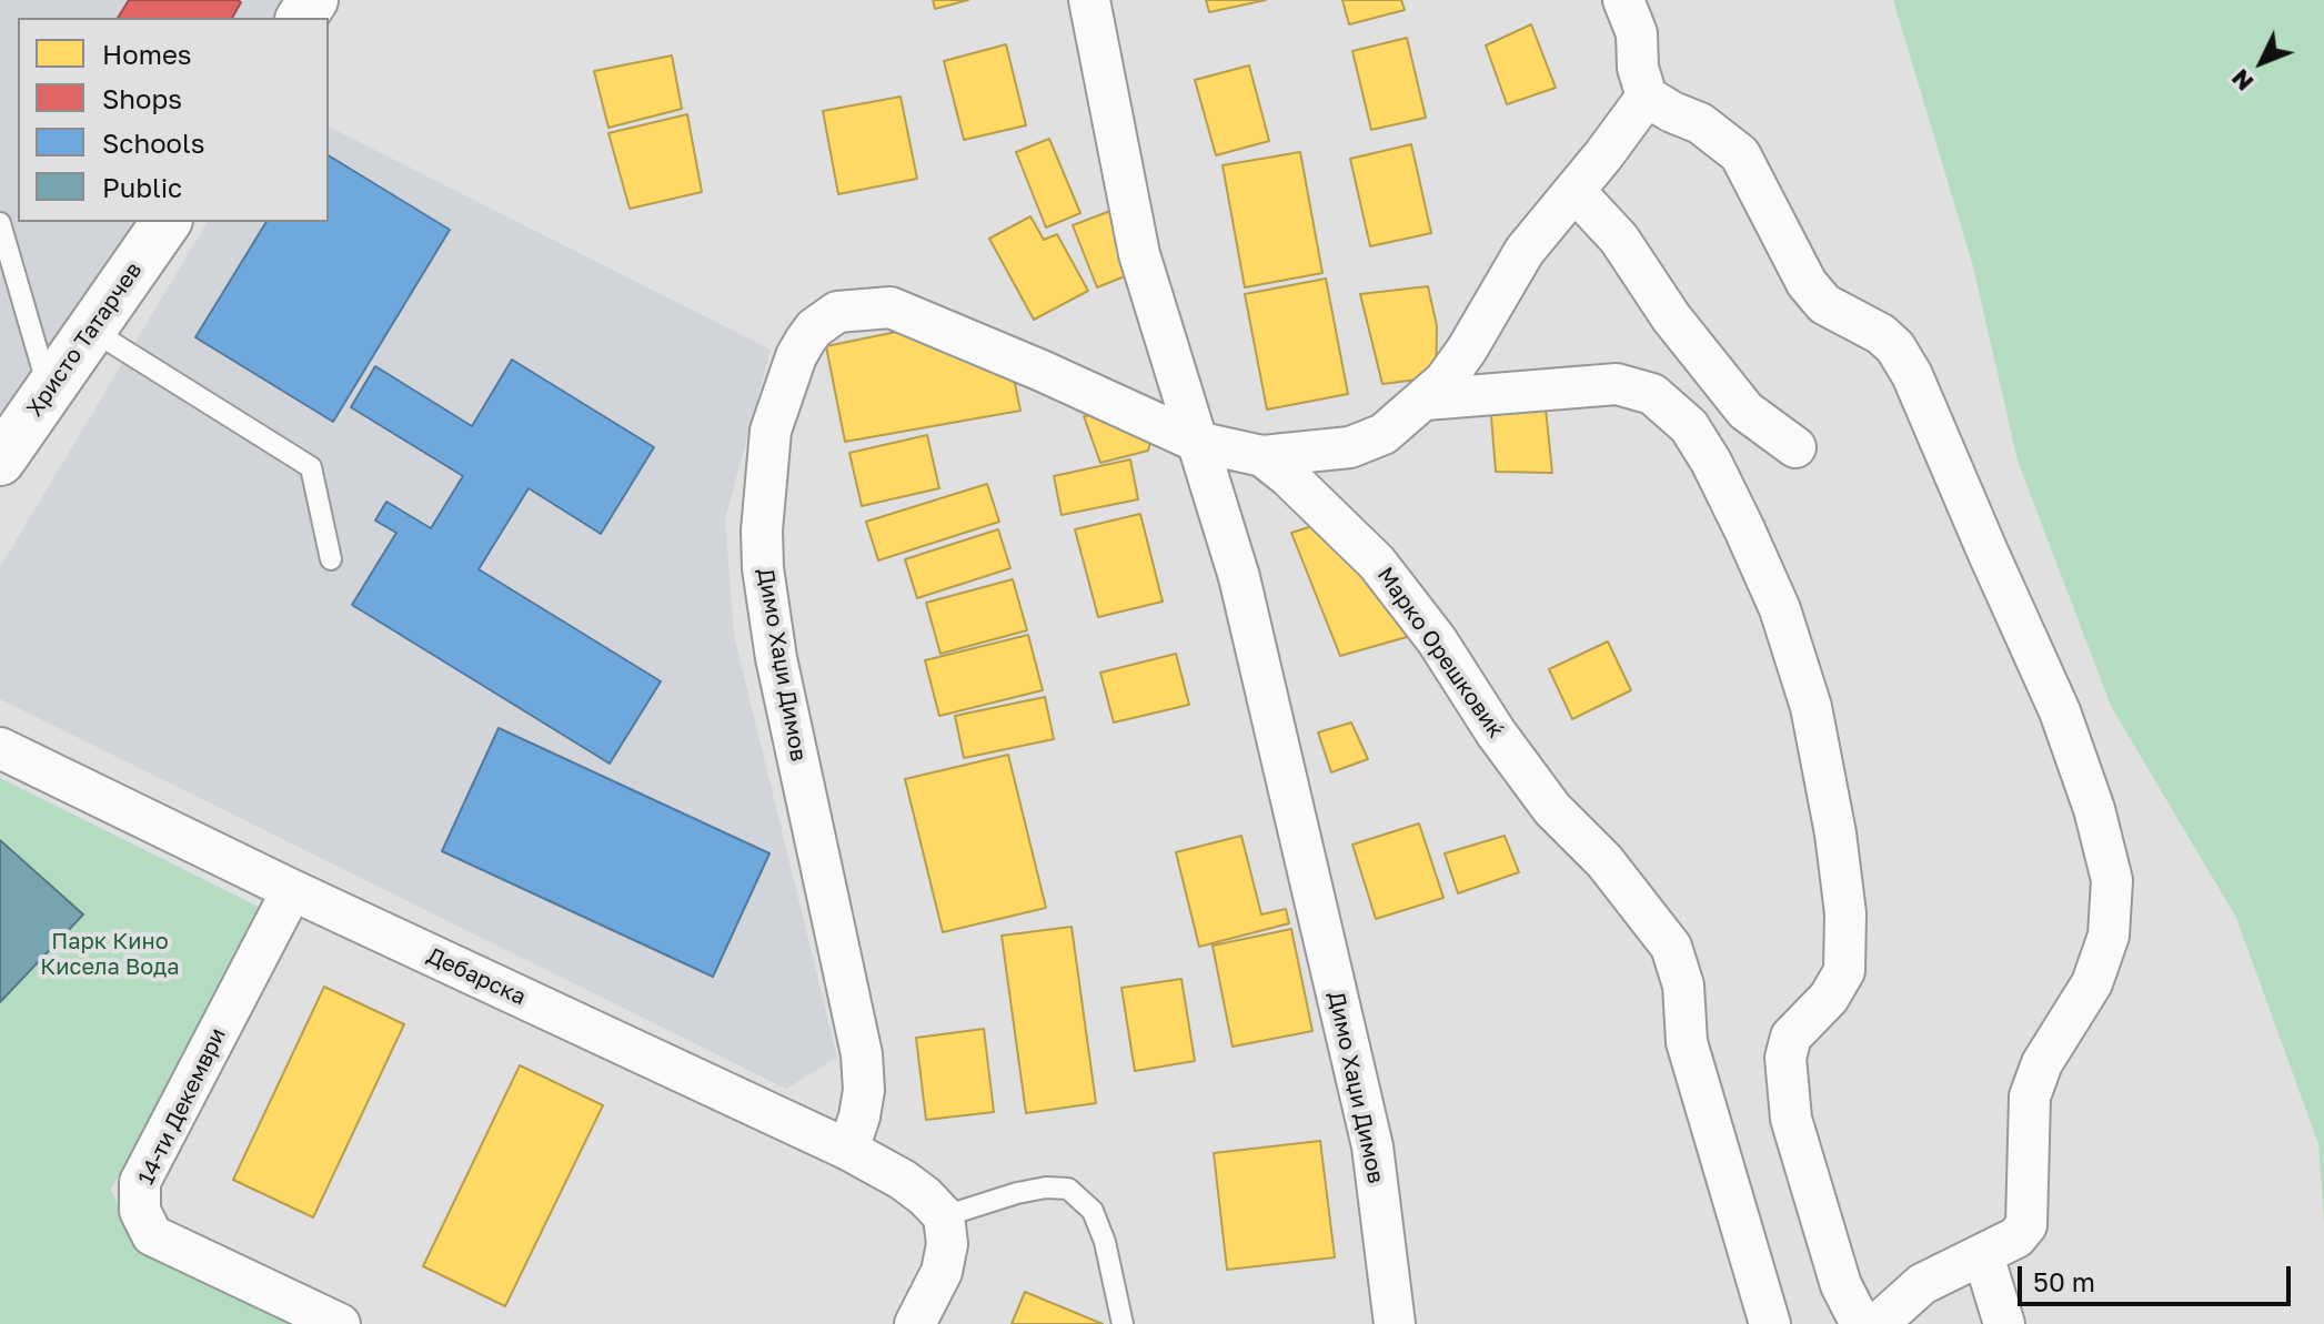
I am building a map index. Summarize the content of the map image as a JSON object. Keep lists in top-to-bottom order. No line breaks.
{"streets":{"street":["Христо Татарчев","Марко Орешковиќ","Димо Хаџи Димов","Дебарска","14-ти Декември"]},"crossings":[["Димо Хаџи Димов","Дебарска"],["Дебарска","14-ти Декември"]],"parks":["Парк Кино Кисела Вода"],"legend":["Homes","Shops","Schools","Public"],"scale_bar":"50 m","north":"bottom left"}
